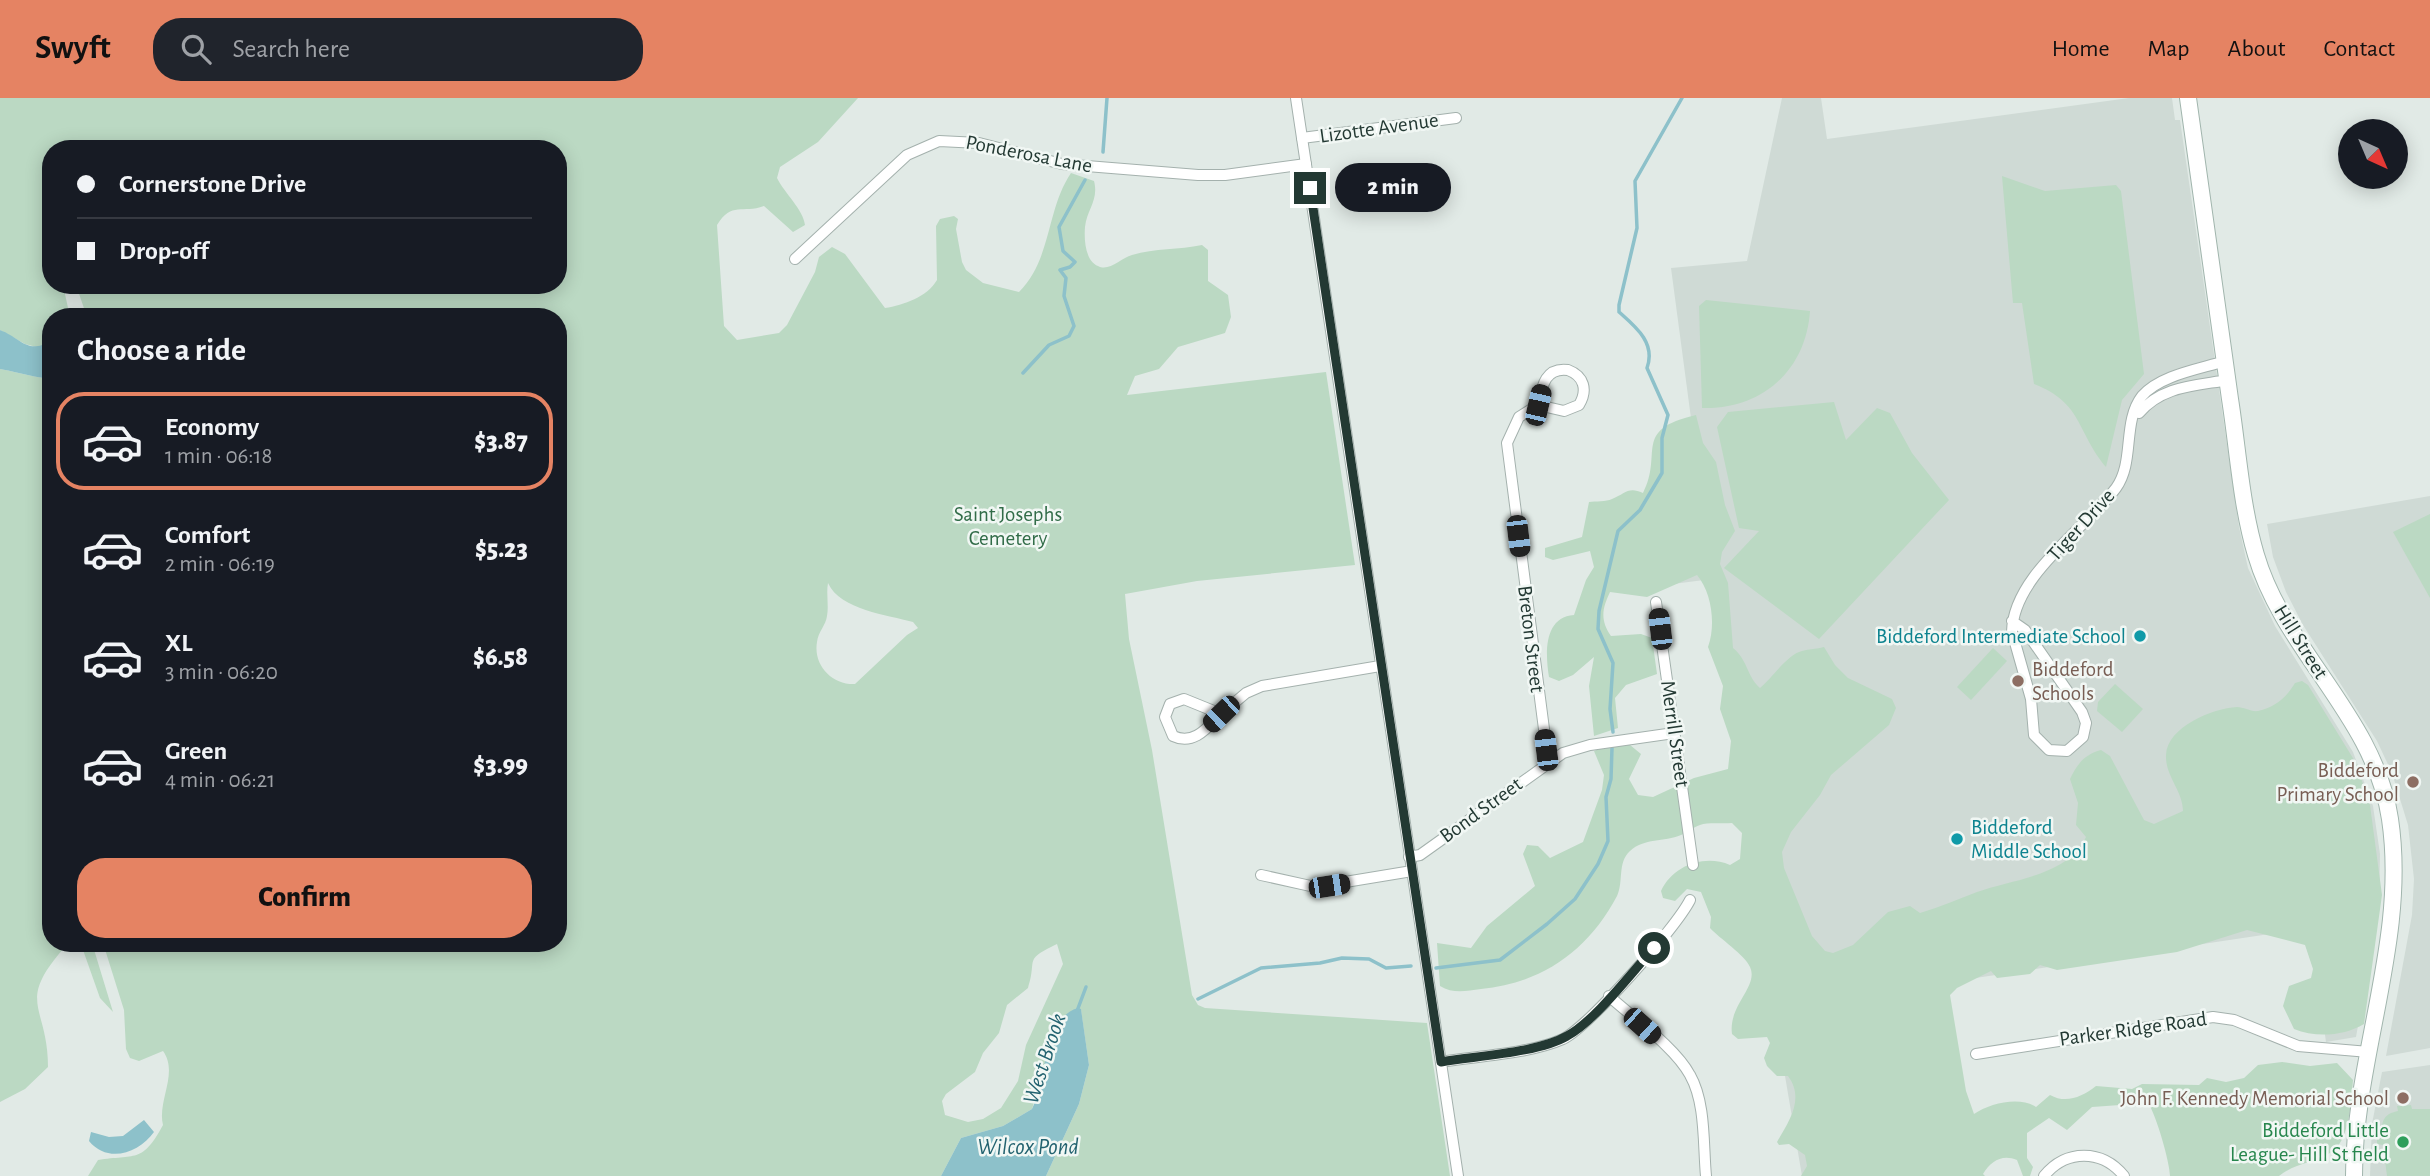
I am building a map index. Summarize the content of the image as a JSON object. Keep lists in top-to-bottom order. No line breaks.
{"streets":{"street":["Lizotte Avenue","Ponderosa Lane","Tiger Drive","Breton Street","Hill Street","Merrill Street","Bond Street","Parker Ridge Road"]},"crossings":[["Tiger Drive","Hill Street"],["Breton Street","Bond Street"],["Hill Street","Parker Ridge Road"],["Merrill Street","Bond Street"]],"water":["West Brook","Wilcox Pond"],"parks":["Saint Josephs Cemetery"],"places":["Biddeford Intermediate School","Biddeford Schools","Biddeford Primary School","Biddeford Middle School","John F. Kennedy Memorial School","Biddeford Little League- Hill St field"],"north":"bottom right","page":{"header":"Swyft","search":"Search here","nav":["Home","Map","About","Contact"],"banner":["Cornerstone Drive","Drop-off"],"bubble":"2 min","heading":"Choose a ride","list":[{"name":"Economy","note":"1 min · 06:18","value":"$3.87"},{"name":"Comfort","note":"2 min · 06:19","value":"$5.23"},{"name":"XL","note":"3 min · 06:20","value":"$6.58"},{"name":"Green","note":"4 min · 06:21","value":"$3.99"}],"buttons":"Confirm"}}
